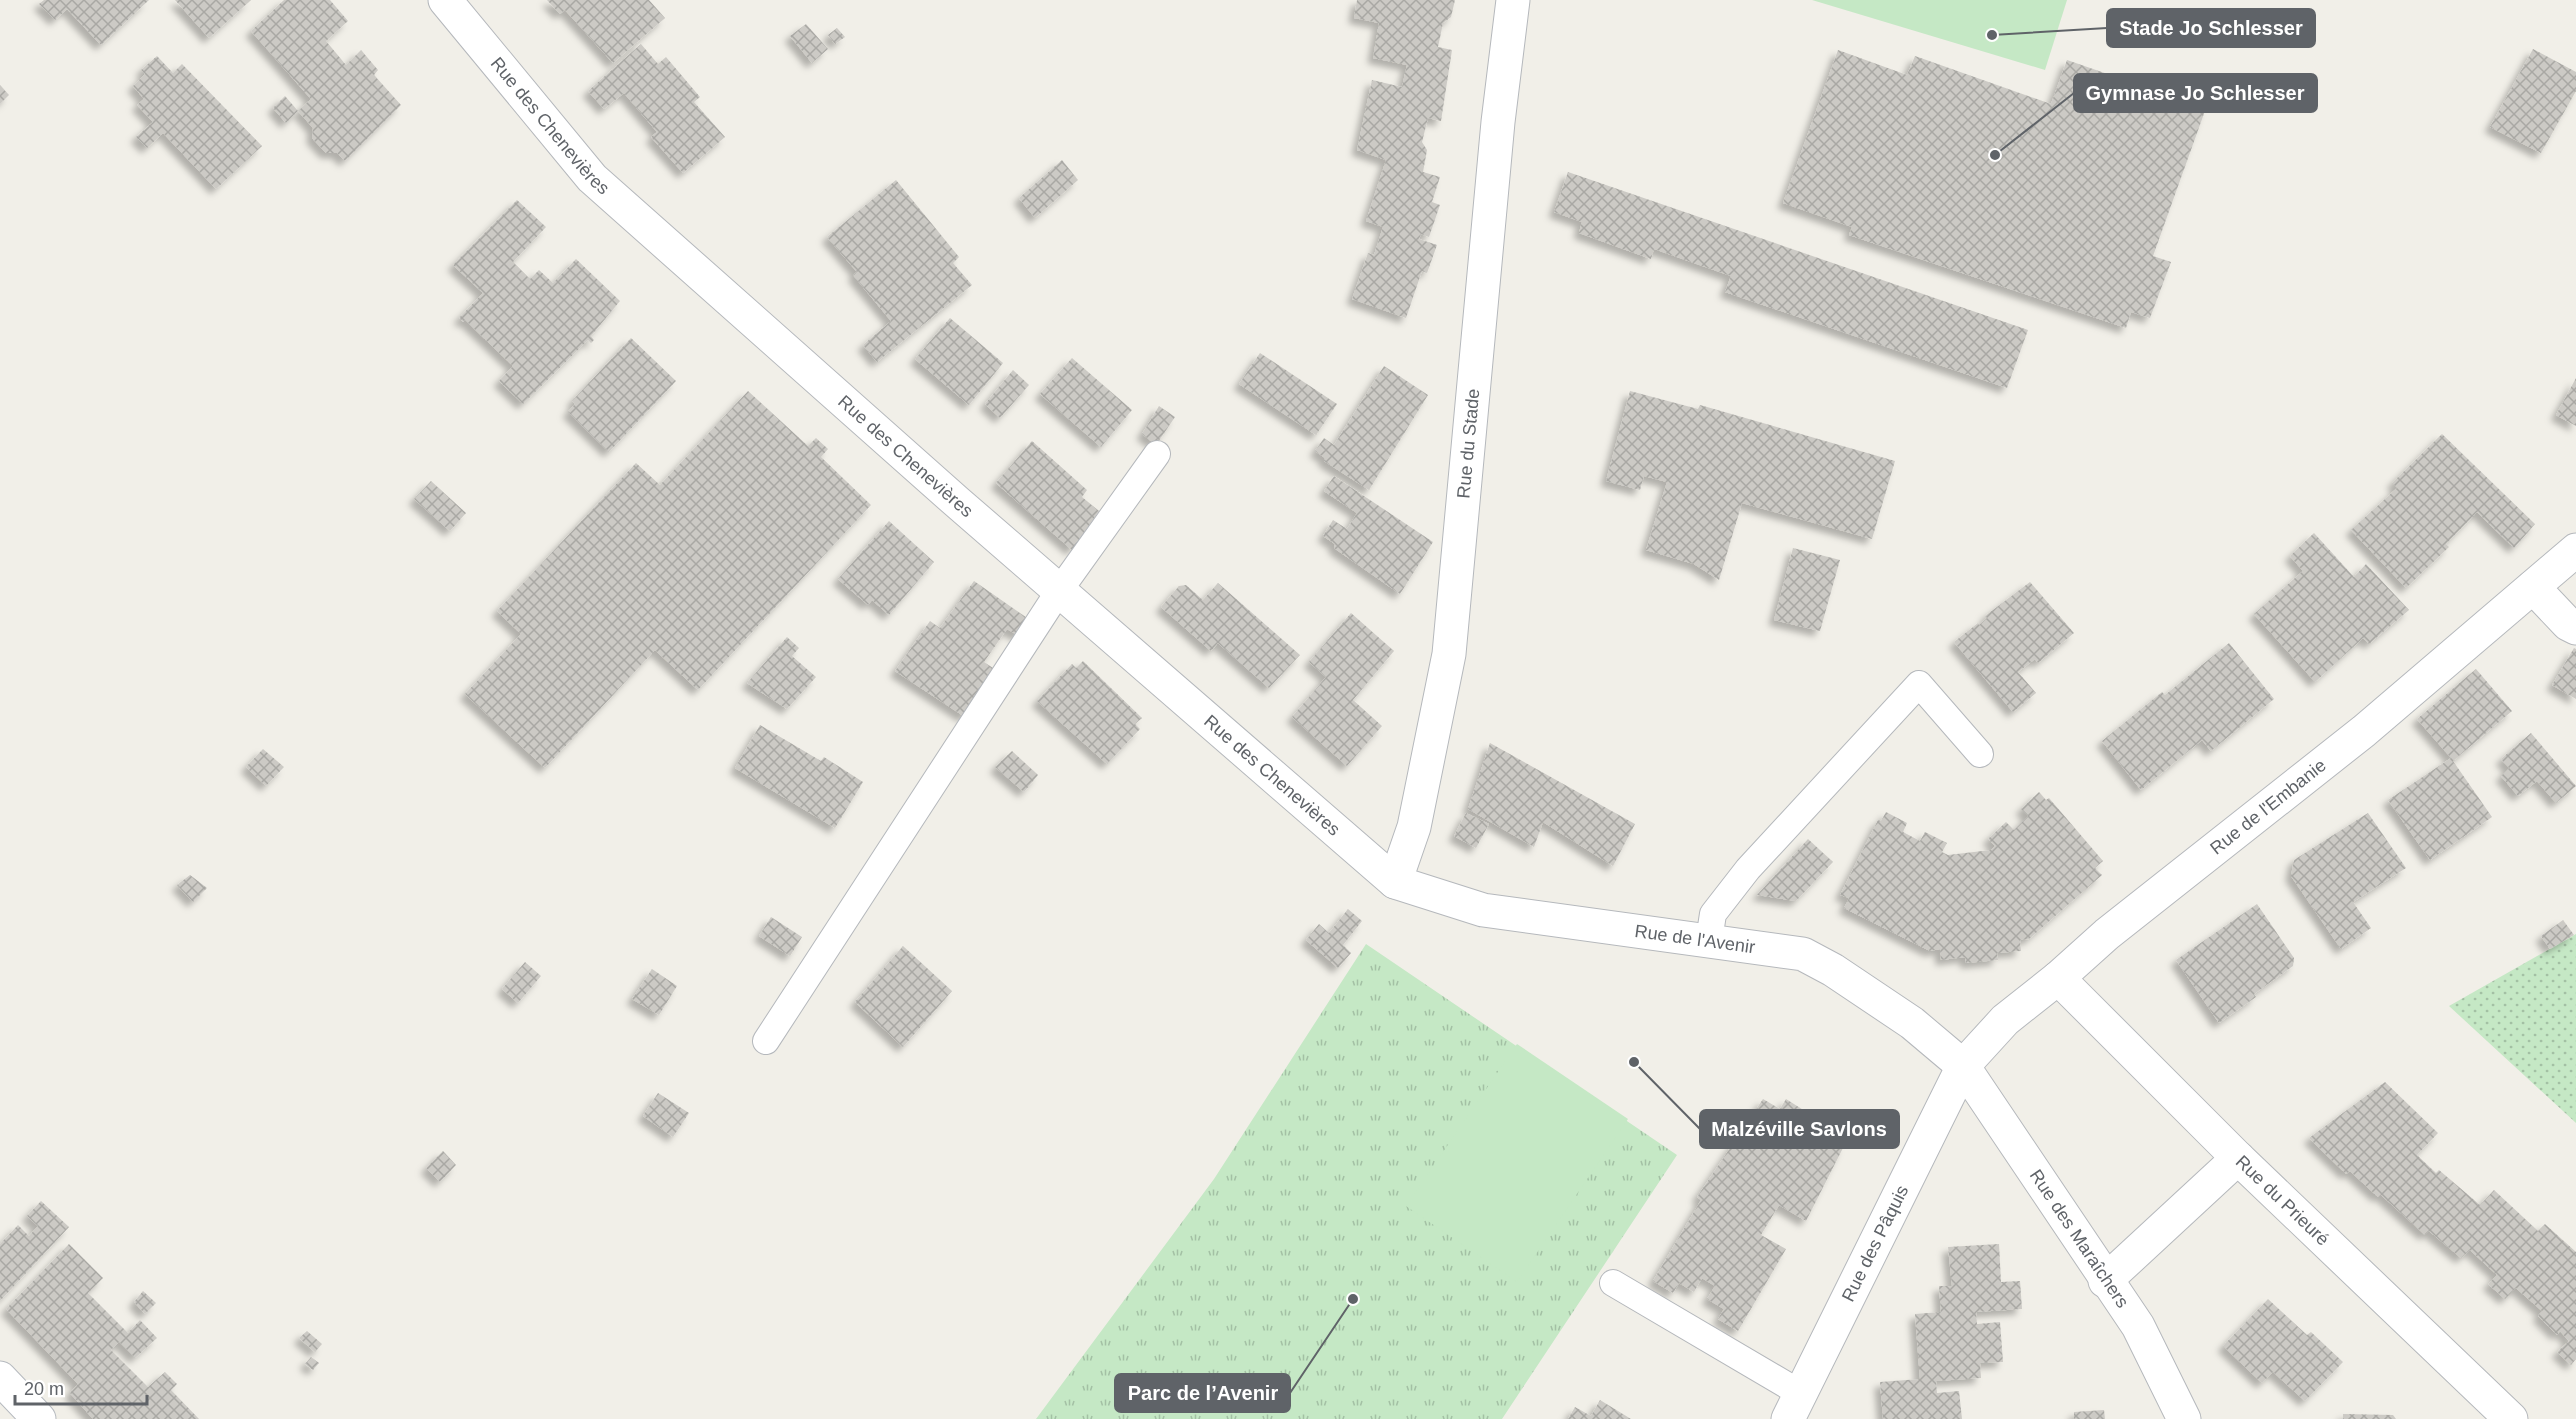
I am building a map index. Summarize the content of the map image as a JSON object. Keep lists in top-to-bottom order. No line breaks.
{"streets":{"street":["Rue des Chenevières","Rue du Stade","Rue de l'Embanie","Rue de l'Avenir","Rue du Prieuré","Rue des Maraîchers","Rue des Pâquis"]},"crossings":[["Rue des Chenevières","Rue du Stade"],["Rue des Chenevières","Rue de l'Avenir"],["Rue du Stade","Rue de l'Avenir"],["Rue de l'Embanie","Rue de l'Avenir"],["Rue de l'Embanie","Rue du Prieuré"],["Rue de l'Embanie","Rue des Maraîchers"],["Rue de l'Embanie","Rue des Pâquis"],["Rue de l'Avenir","Rue des Maraîchers"],["Rue de l'Avenir","Rue des Pâquis"],["Rue des Maraîchers","Rue des Pâquis"]],"places":["Stade Jo Schlesser","Gymnase Jo Schlesser","Malzéville Savlons","Parc de l’Avenir"],"scale_bar":"20 m"}
